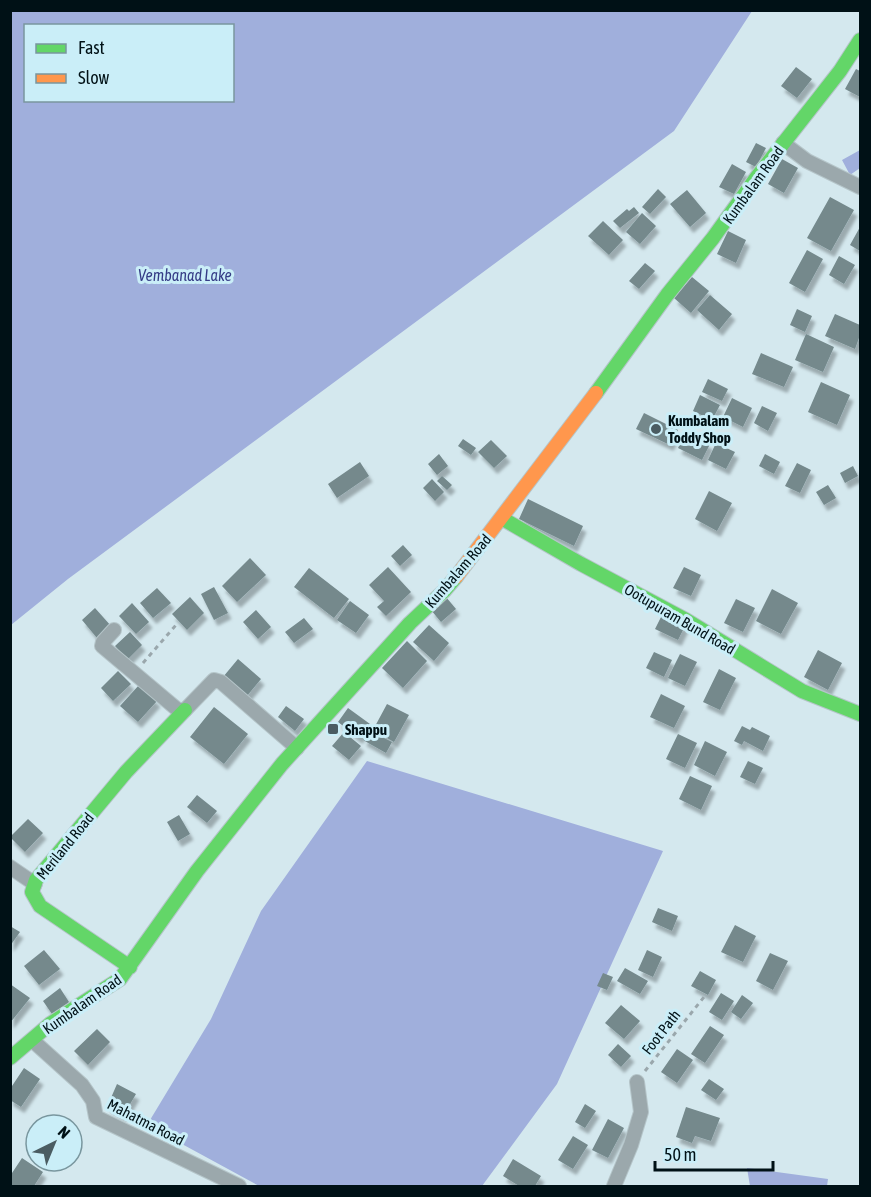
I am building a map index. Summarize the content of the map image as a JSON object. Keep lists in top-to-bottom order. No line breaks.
{"streets":{"main road":["Kumbalam Road","Ootupuram Bund Road","Meriland Road"],"street":["Mahatma Road"],"path":["Foot Path"]},"crossings":[["Kumbalam Road","Ootupuram Bund Road"],["Kumbalam Road","Meriland Road"],["Kumbalam Road","Mahatma Road"]],"water":["Vembanad Lake"],"places":{"other":["Kumbalam Toddy Shop"],"transit":["Shappu"]},"legend":["Fast","Slow"],"scale_bar":"50 m","north":"top right"}
